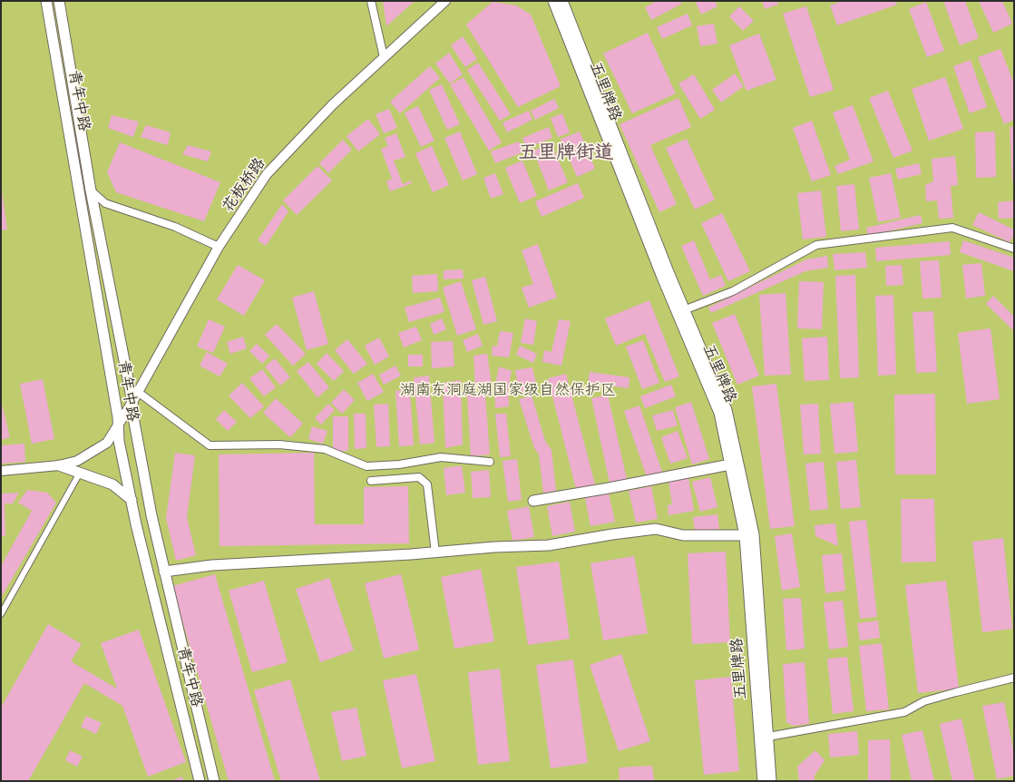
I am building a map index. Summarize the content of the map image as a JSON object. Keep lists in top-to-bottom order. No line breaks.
{"streets":{"main road":["五里牌路","青年中路"],"street":["花板桥路"]},"crossings":[["青年中路","花板桥路"]],"districts":["五里牌街道"],"parks":["湖南东洞庭湖国家级自然保护区"]}
